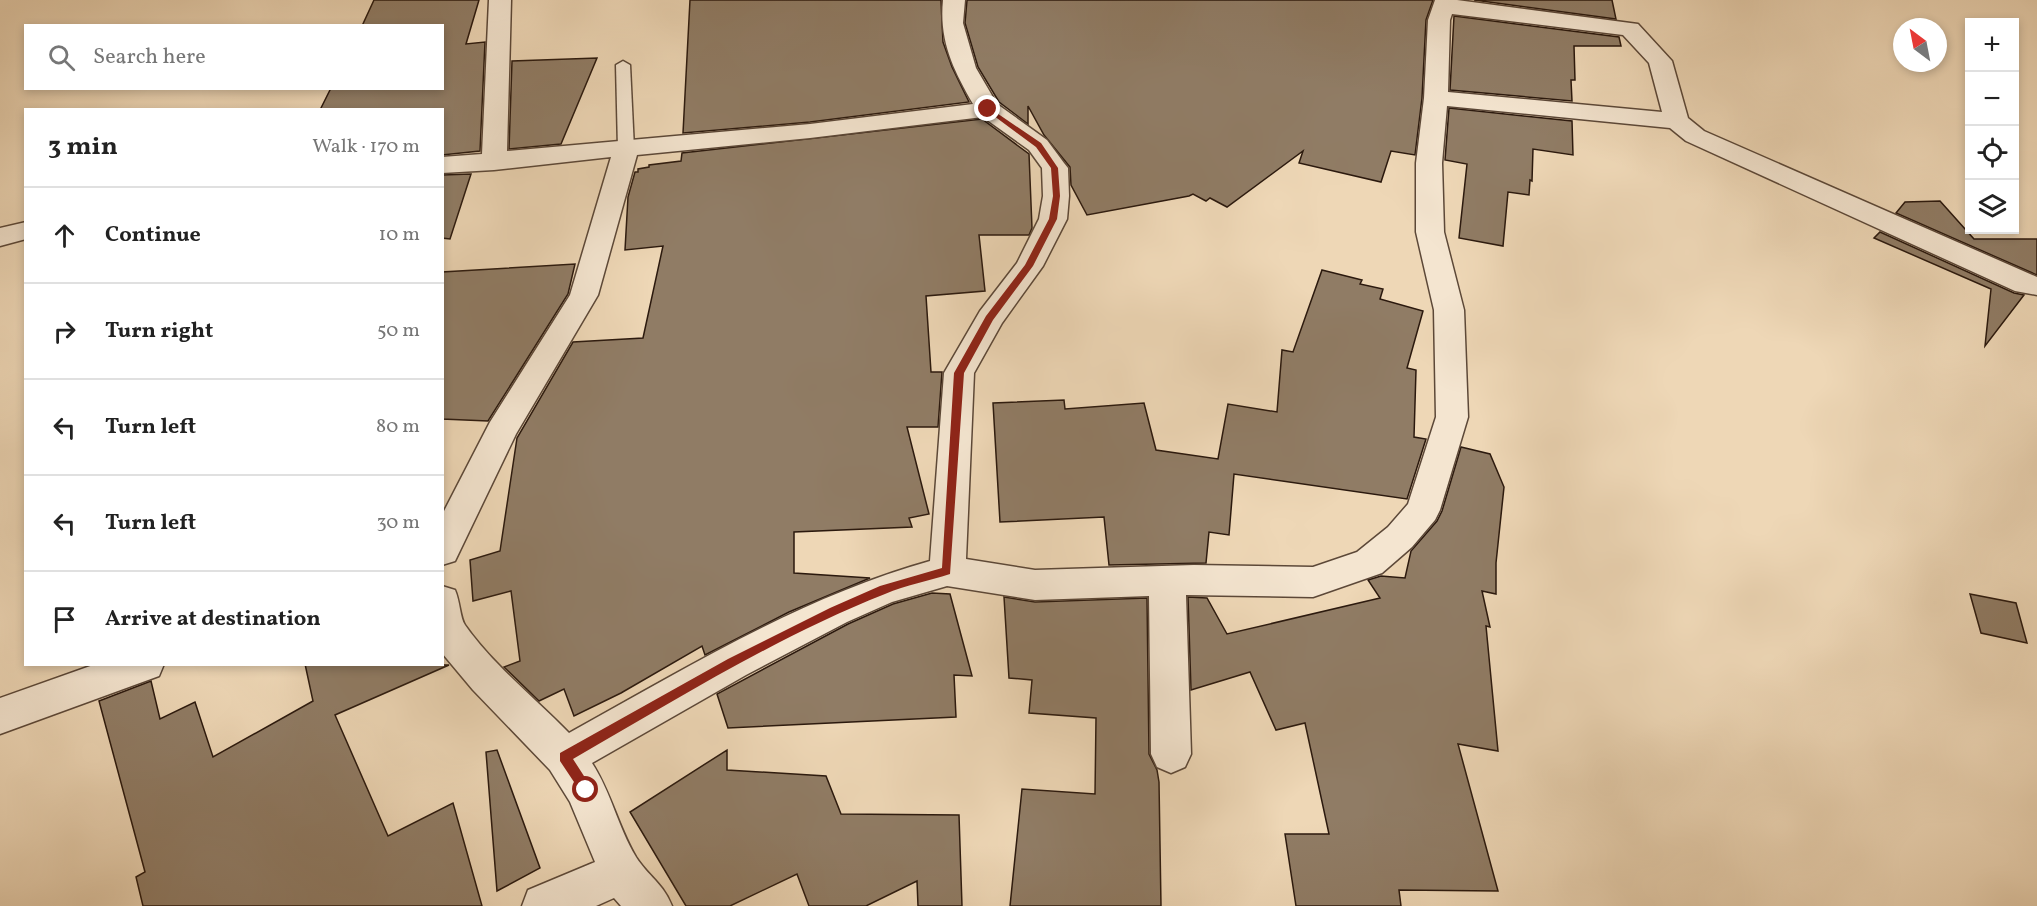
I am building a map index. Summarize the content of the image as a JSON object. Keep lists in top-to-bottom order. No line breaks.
{"north":"top left","page":{"map_buttons":["+","−"],"search":"Search here","heading":["3 min","Walk · 170 m"],"list":[["Continue","10 m"],["Turn right","50 m"],["Turn left","80 m"],["Turn left","30 m"],"Arrive at destination"]}}
